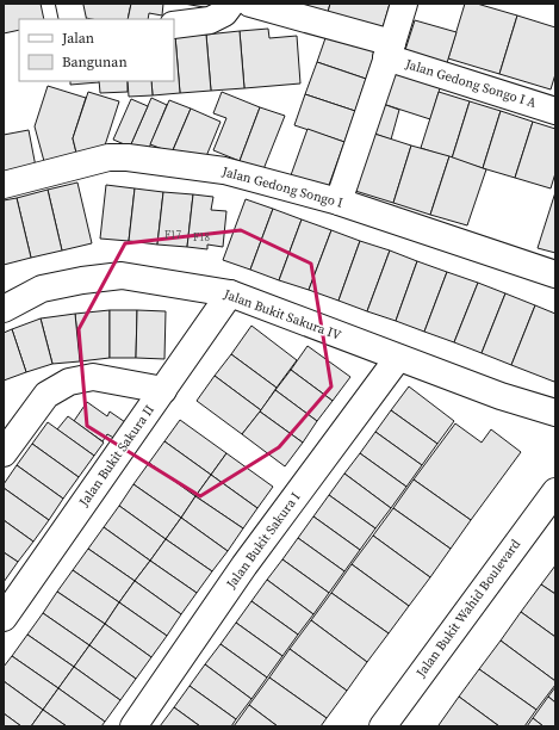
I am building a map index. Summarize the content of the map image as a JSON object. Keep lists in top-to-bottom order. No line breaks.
{"streets":{"street":["Jalan Gedong Songo I A","Jalan Gedong Songo I","Jalan Bukit Sakura IV","Jalan Bukit Sakura II","Jalan Bukit Sakura I","Jalan Bukit Wahid Boulevard"]},"crossings":[["Jalan Bukit Sakura IV","Jalan Bukit Sakura II"],["Jalan Bukit Sakura IV","Jalan Bukit Sakura I"]],"house_numbers":["F17","F18"],"legend":["Jalan","Bangunan"]}
